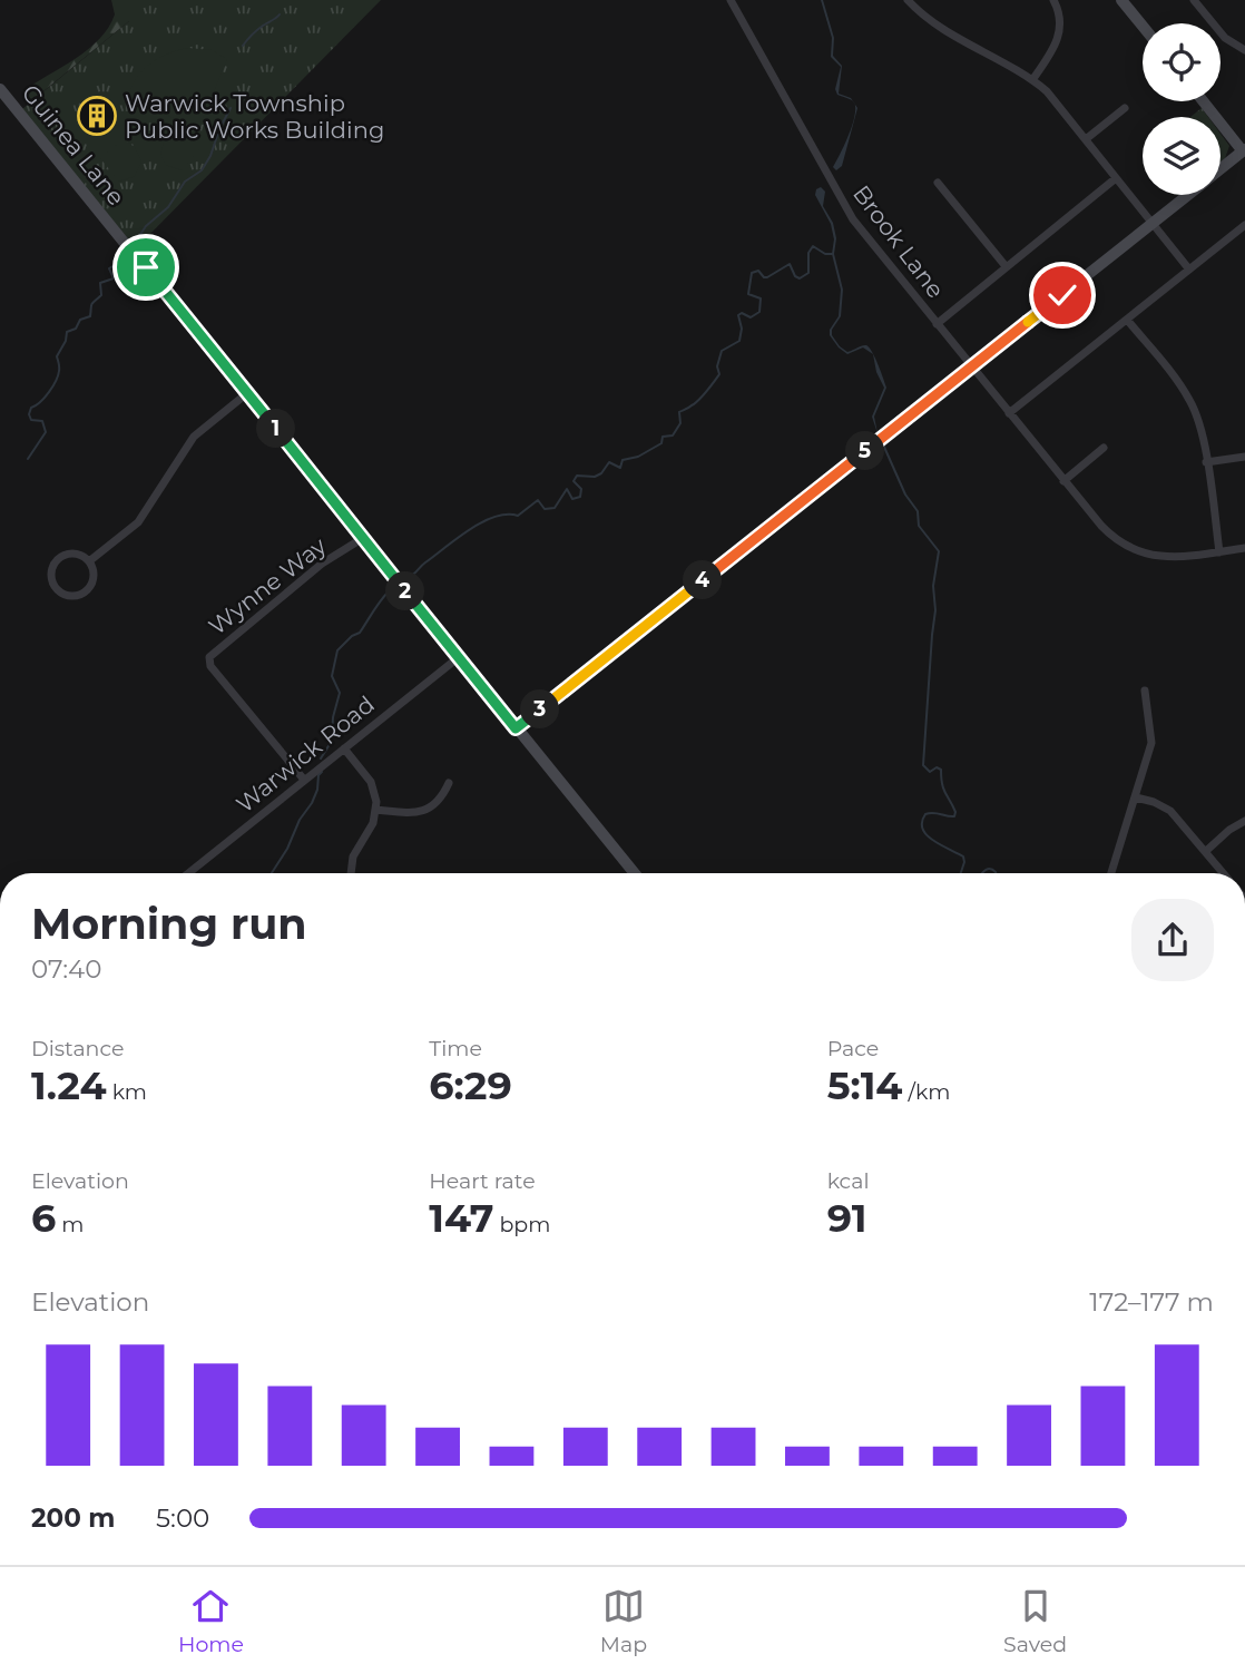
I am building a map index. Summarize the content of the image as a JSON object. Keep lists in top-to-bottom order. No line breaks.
{"streets":{"street":["Guinea Lane","Brook Lane","Wynne Way","Warwick Road"]},"crossings":[["Guinea Lane","Wynne Way"],["Guinea Lane","Warwick Road"],["Wynne Way","Warwick Road"]],"places":{"building":["Warwick Township Public Works Building"]},"page":{"pins":["1","5","4","2","3"],"heading":["Morning run","07:40"],"stats":[["Distance","1.24 km"],["Time","6:29"],["Pace","5:14 /km"],["Elevation","6 m"],["Heart rate","147 bpm"],["kcal","91"]],"chart":["Elevation","172–177 m"],"list":[{"name":"200 m","note":"5:00"}],"tabs":["Home","Map","Saved"]}}
